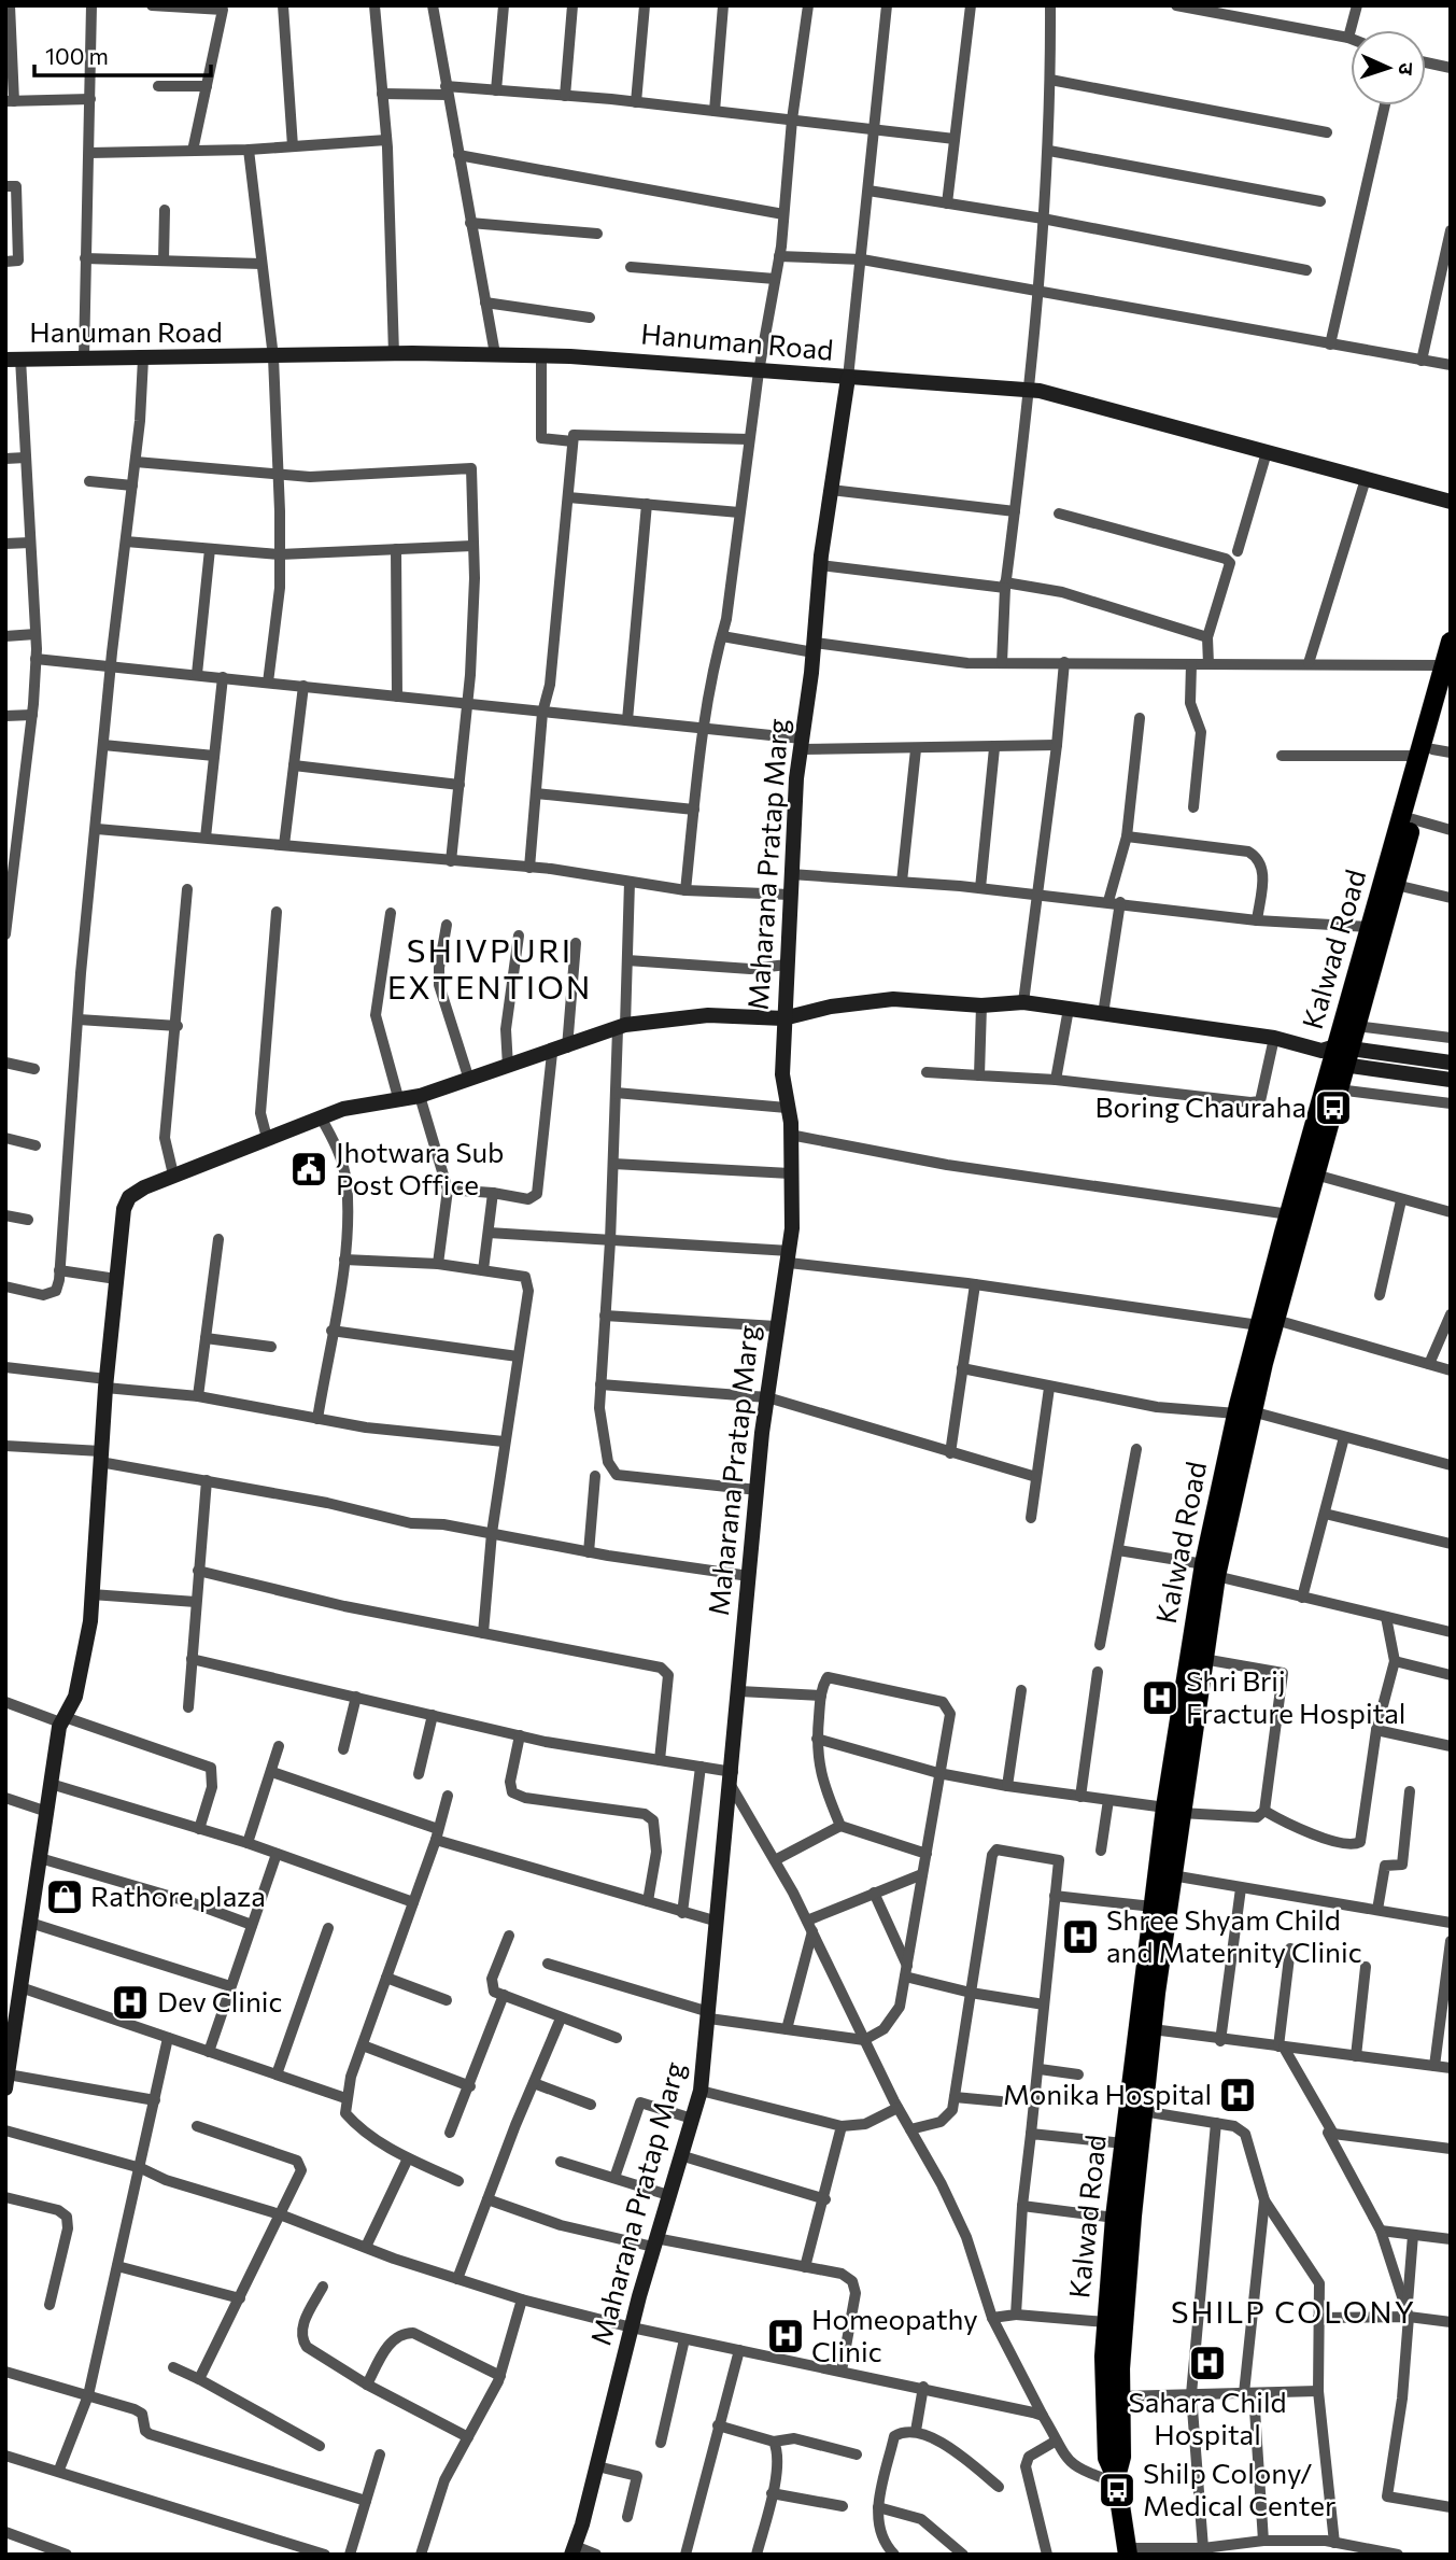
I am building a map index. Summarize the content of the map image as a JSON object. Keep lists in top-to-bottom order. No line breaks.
{"streets":{"main road":["Kalwad Road"],"street":["Hanuman Road","Maharana Pratap Marg"]},"crossings":[["Hanuman Road","Maharana Pratap Marg"]],"districts":["SHIVPURI EXTENTION","SHILP COLONY"],"places":{"bus stop":["Boring Chauraha","Shilp Colony/ Medical Center"],"public building":["Jhotwara Sub Post Office"],"hospital":["Shri Brij Fracture Hospital","Shree Shyam Child and Maternity Clinic","Dev Clinic","Monika Hospital","Homeopathy Clinic","Sahara Child Hospital"],"shop":["Rathore plaza"]},"scale_bar":"100 m","north":"right"}
